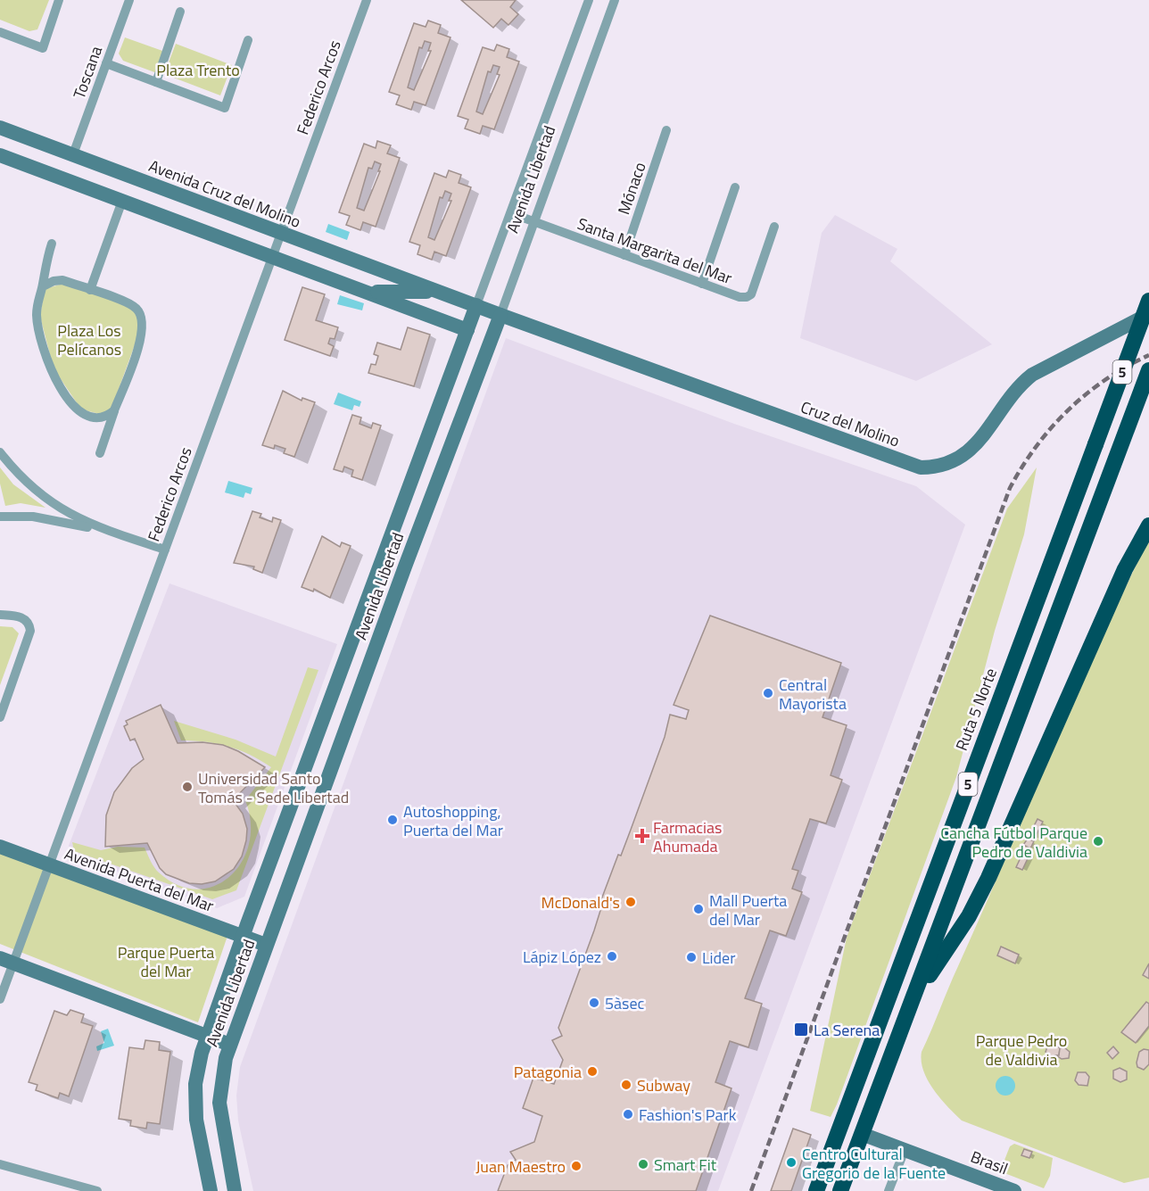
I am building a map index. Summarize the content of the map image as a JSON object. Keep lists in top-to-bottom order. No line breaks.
{"streets":{"highway":["5","Ruta 5 Norte"],"street":["Toscana","Federico Arcos","Avenida Libertad","Mónaco","Avenida Cruz del Molino","Santa Margarita del Mar","Cruz del Molino","Avenida Puerta del Mar","Brasil"]},"crossings":[["Toscana","Avenida Cruz del Molino"],["Federico Arcos","Avenida Cruz del Molino"],["Federico Arcos","Avenida Puerta del Mar"],["Avenida Libertad","Avenida Cruz del Molino"],["Avenida Libertad","Santa Margarita del Mar"],["Avenida Libertad","Cruz del Molino"],["Avenida Libertad","Avenida Puerta del Mar"],["Mónaco","Santa Margarita del Mar"],["Avenida Cruz del Molino","Cruz del Molino"],["5","Brasil"]],"parks":["Plaza Trento","Plaza Los Pelícanos","Parque Puerta del Mar","Parque Pedro de Valdivia"],"places":{"other":["Central Mayorista","Universidad Santo Tomás - Sede Libertad","Autoshopping, Puerta del Mar","Cancha Fútbol Parque Pedro de Valdivia","McDonald's","Mall Puerta del Mar","Lápiz López","Lider","5àsec","Patagonia","Subway","Fashion's Park","Centro Cultural Gregorio de la Fuente","Smart Fit","Juan Maestro"],"health":["Farmacias Ahumada"],"transit":["La Serena"]}}
